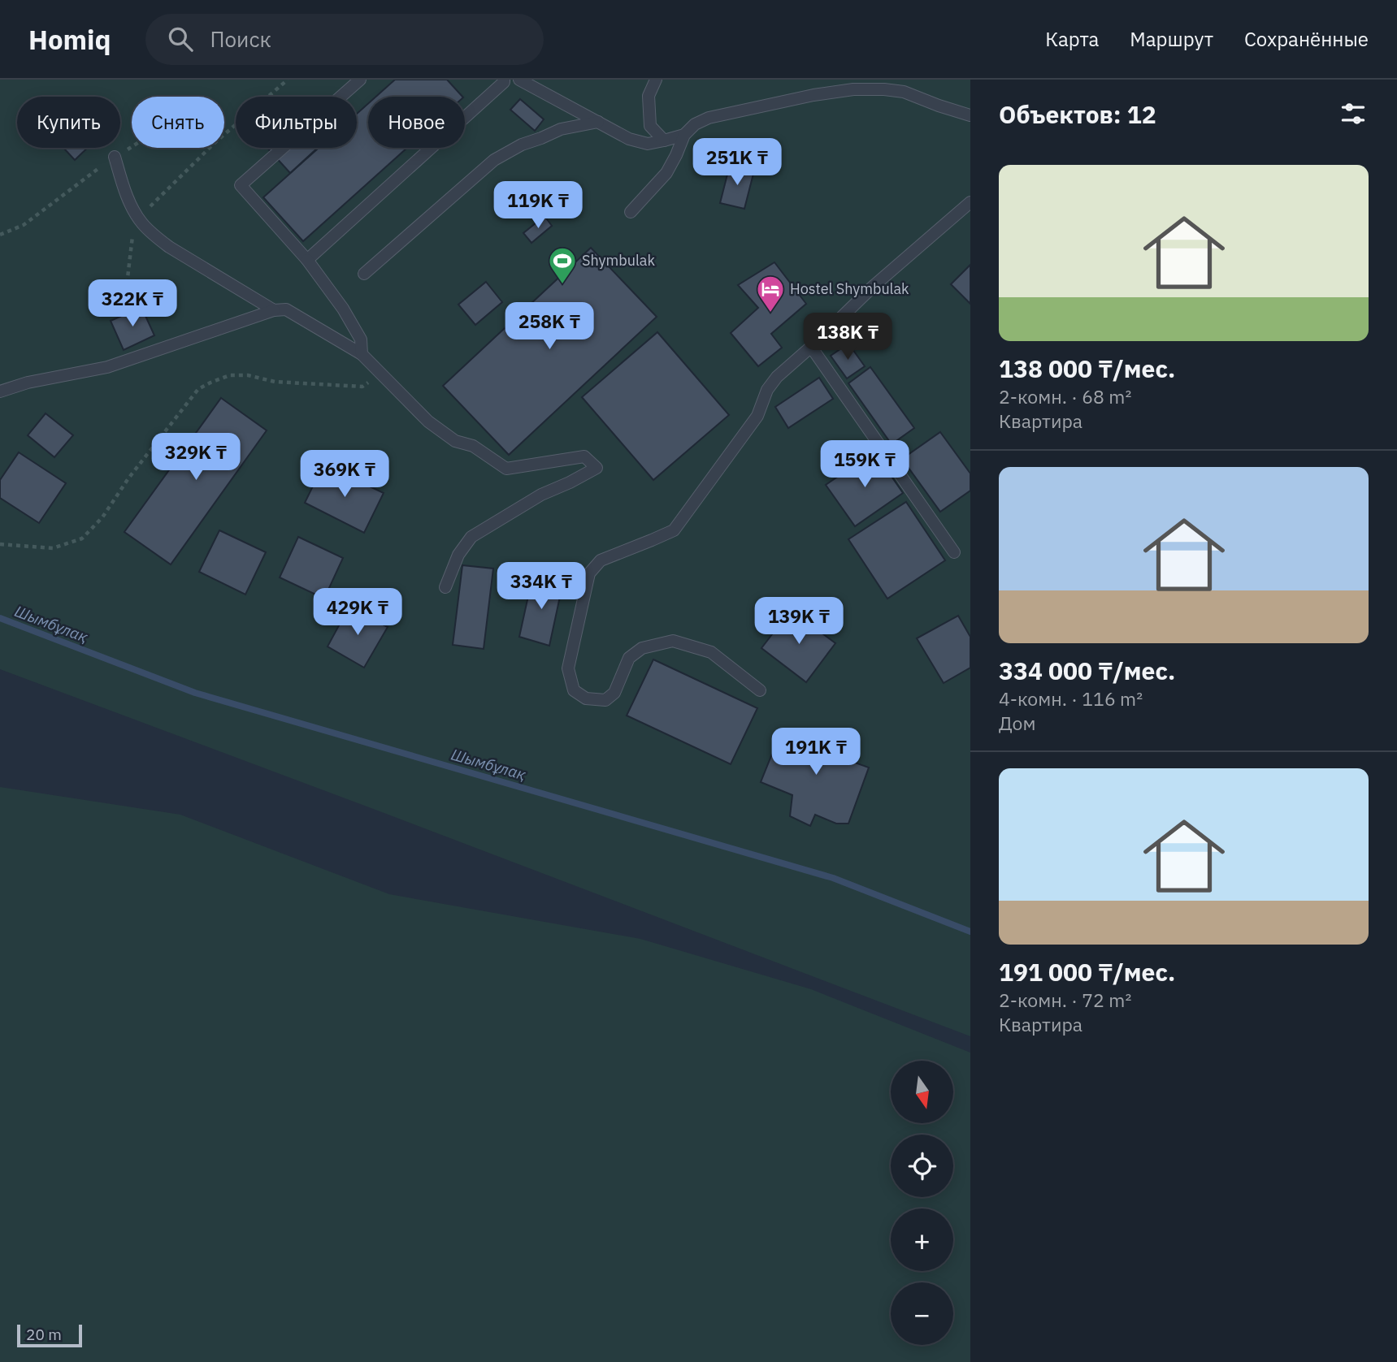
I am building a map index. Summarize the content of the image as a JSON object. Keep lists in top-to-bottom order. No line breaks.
{"water":["Шымбұлақ"],"places":{"sports":["Shymbulak"],"hotel":["Hostel Shymbulak"]},"scale_bar":"20 m","north":"bottom","page":{"header":"Homiq","search":"Поиск","nav":["Карта","Маршрут","Сохранённые"],"heading":"Объектов: 12","chip":["Купить","Снять","Фильтры","Новое"],"price":["251K ₸","119K ₸","322K ₸","258K ₸","138K ₸","329K ₸","159K ₸","369K ₸","334K ₸","429K ₸","139K ₸","191K ₸"],"list":[{"name":"138 000 ₸/мес.","note":"2-комн. · 68 m² · Квартира"},{"name":"334 000 ₸/мес.","note":"4-комн. · 116 m² · Дом"},{"name":"191 000 ₸/мес.","note":"2-комн. · 72 m² · Квартира"}],"map_buttons":["+","−"],"scale":"20 m"}}
